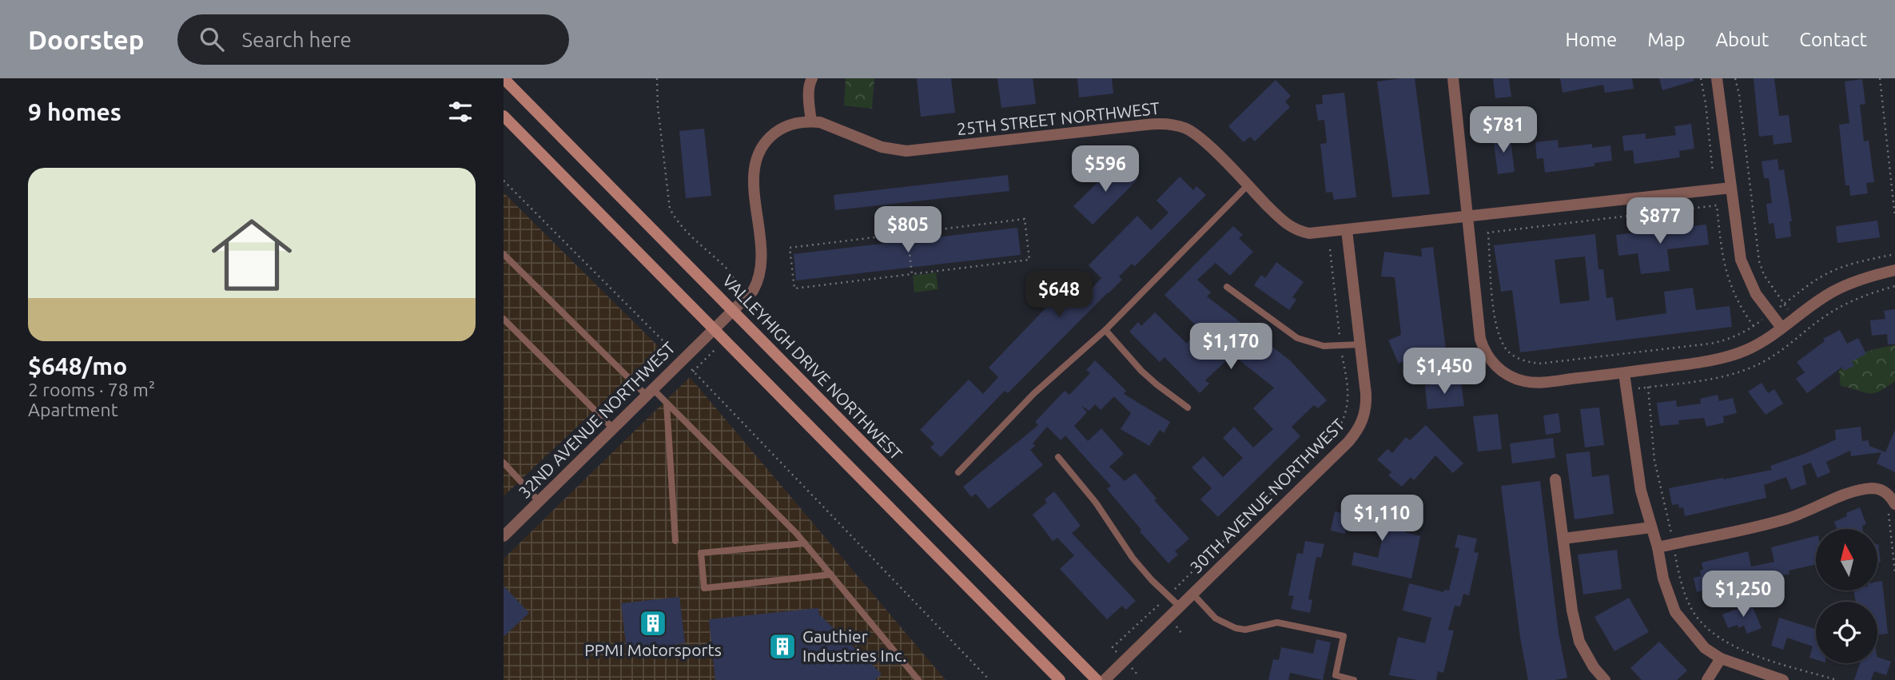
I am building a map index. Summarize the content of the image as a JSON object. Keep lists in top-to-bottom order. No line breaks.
{"streets":{"main road":["VALLEYHIGH DRIVE NORTHWEST"],"street":["25TH STREET NORTHWEST","32ND AVENUE NORTHWEST","30TH AVENUE NORTHWEST"]},"crossings":[["25TH STREET NORTHWEST","VALLEYHIGH DRIVE NORTHWEST"],["25TH STREET NORTHWEST","32ND AVENUE NORTHWEST"],["25TH STREET NORTHWEST","30TH AVENUE NORTHWEST"]],"places":{"building":["PPMI Motorsports","Gauthier Industries Inc."]},"north":"top","page":{"header":"Doorstep","search":"Search here","nav":["Home","Map","About","Contact"],"heading":"9 homes","price":["$781","$596","$877","$805","$648","$1,170","$1,450","$1,110","$1,250"],"list":[{"name":"$648/mo","note":"2 rooms · 78 m² · Apartment"}]}}
